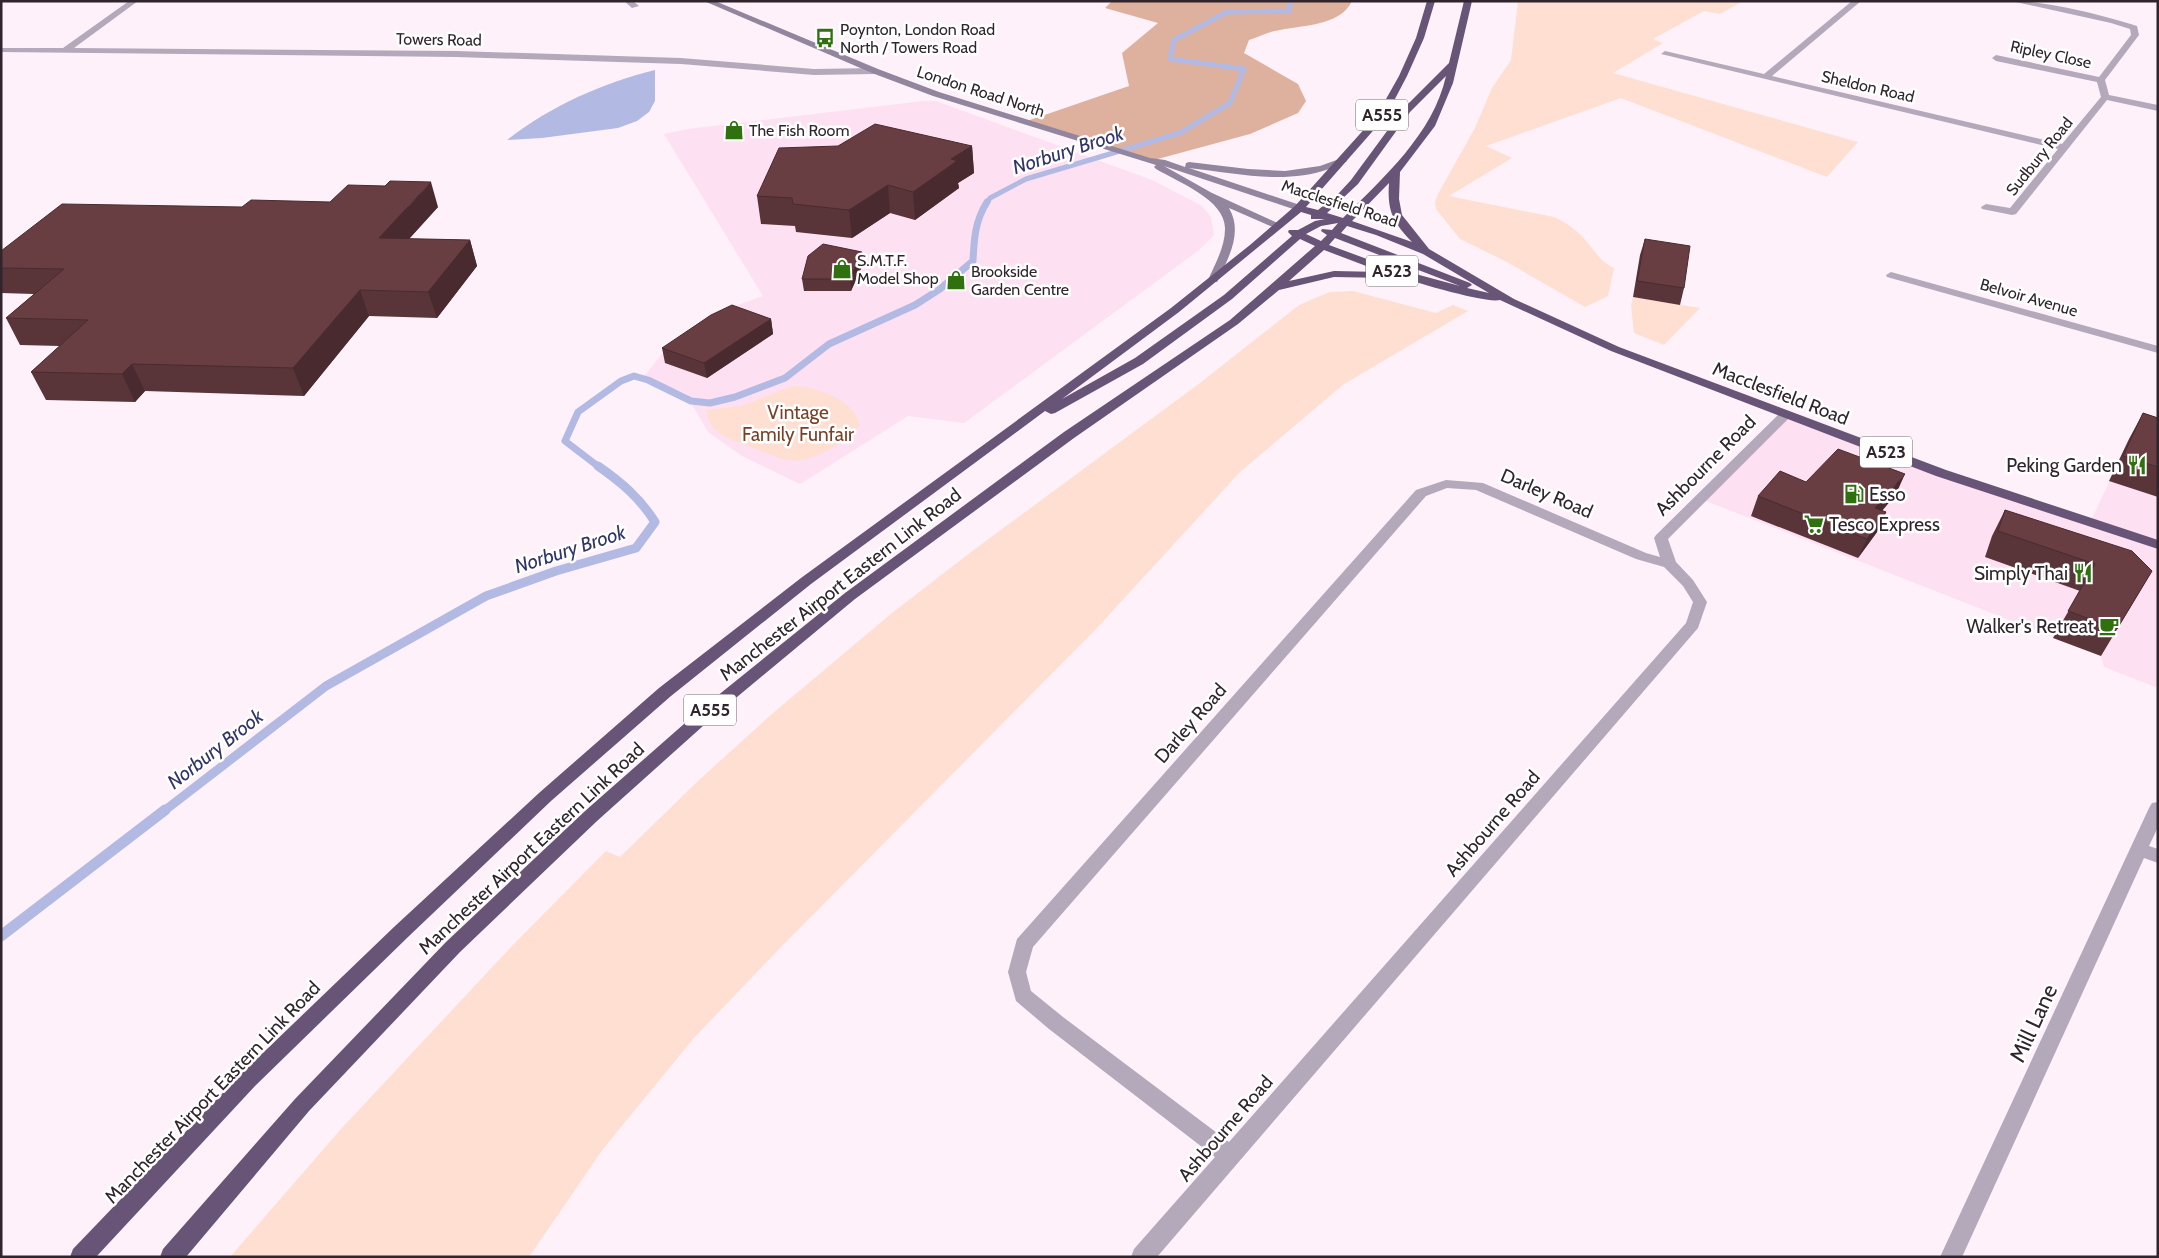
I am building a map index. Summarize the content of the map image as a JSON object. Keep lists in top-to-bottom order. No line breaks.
{"streets":{"highway":["A555","Macclesfield Road","A523","Manchester Airport Eastern Link Road"],"main road":["London Road North"],"street":["Towers Road","Ripley Close","Sheldon Road","Sudbury Road","Belvoir Avenue","Ashbourne Road","Darley Road","Mill Lane"]},"crossings":[["Towers Road","London Road North"],["Sheldon Road","Sudbury Road"],["London Road North","Macclesfield Road"],["A555","Macclesfield Road"],["A555","Manchester Airport Eastern Link Road"],["Macclesfield Road","Ashbourne Road"],["Macclesfield Road","Manchester Airport Eastern Link Road"],["Ashbourne Road","Darley Road"]],"water":["Norbury Brook"],"parks":["Vintage Family Funfair"],"places":{"bus stop":["Poynton, London Road North / Towers Road"],"shop":["The Fish Room","S.M.T.F. Model Shop","Brookside Garden Centre"],"restaurant":["Peking Garden","Simply Thai"],"fuel station":["Esso"],"supermarket":["Tesco Express"],"cafe":["Walker's Retreat"]}}
